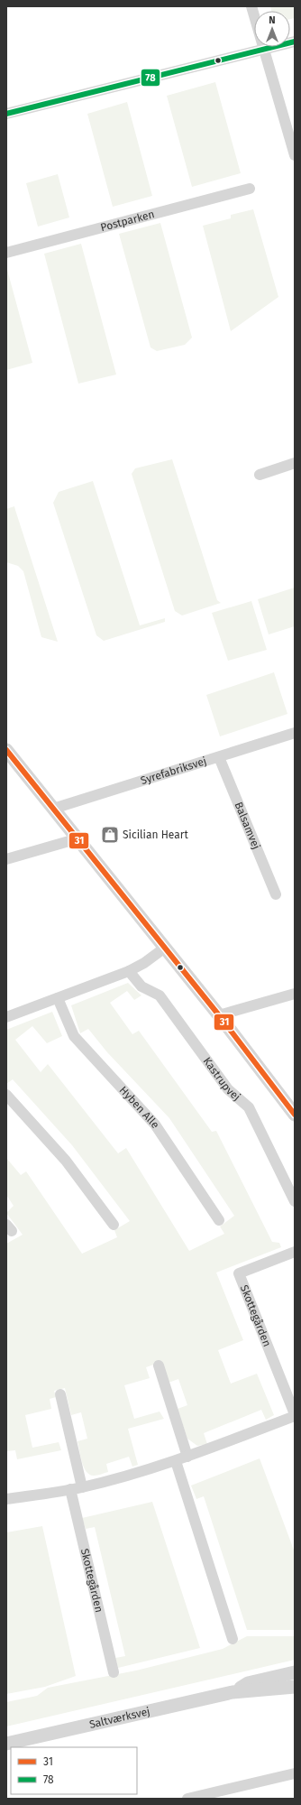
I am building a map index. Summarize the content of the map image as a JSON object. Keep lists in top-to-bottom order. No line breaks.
{"streets":{"street":["Postparken","Syrefabriksvej","Balsamvej","Kastrupvej","Hyben Alle","Skottegården","Saltværksvej"]},"crossings":[["Syrefabriksvej","Balsamvej"]],"places":{"shop":["Sicilian Heart"]},"lines":["transit line 78","transit line 31"],"legend":["31","78"],"north":"top"}
